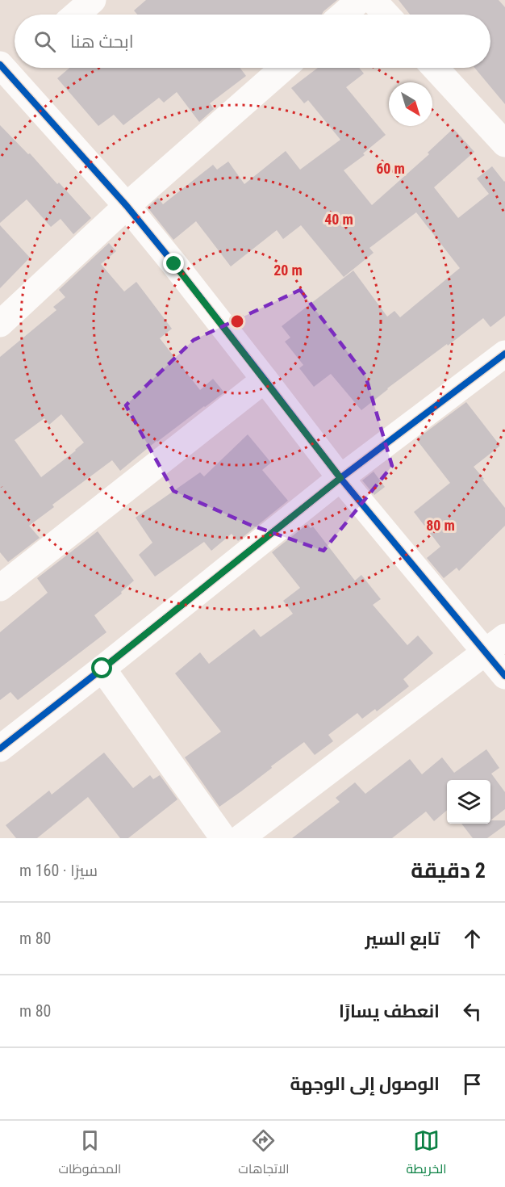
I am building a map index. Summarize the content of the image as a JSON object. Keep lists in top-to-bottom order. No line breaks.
{"north":"bottom right","page":{"search":"ابحث هنا","heading":["2 دقيقة","سيرًا · 160 m"],"list":[["تابع السير","80 m"],["انعطف يسارًا","80 m"],"الوصول إلى الوجهة"],"nav":["الخريطة","الاتجاهات","المحفوظات"]},"rings":["60 m","40 m","20 m","80 m"]}
